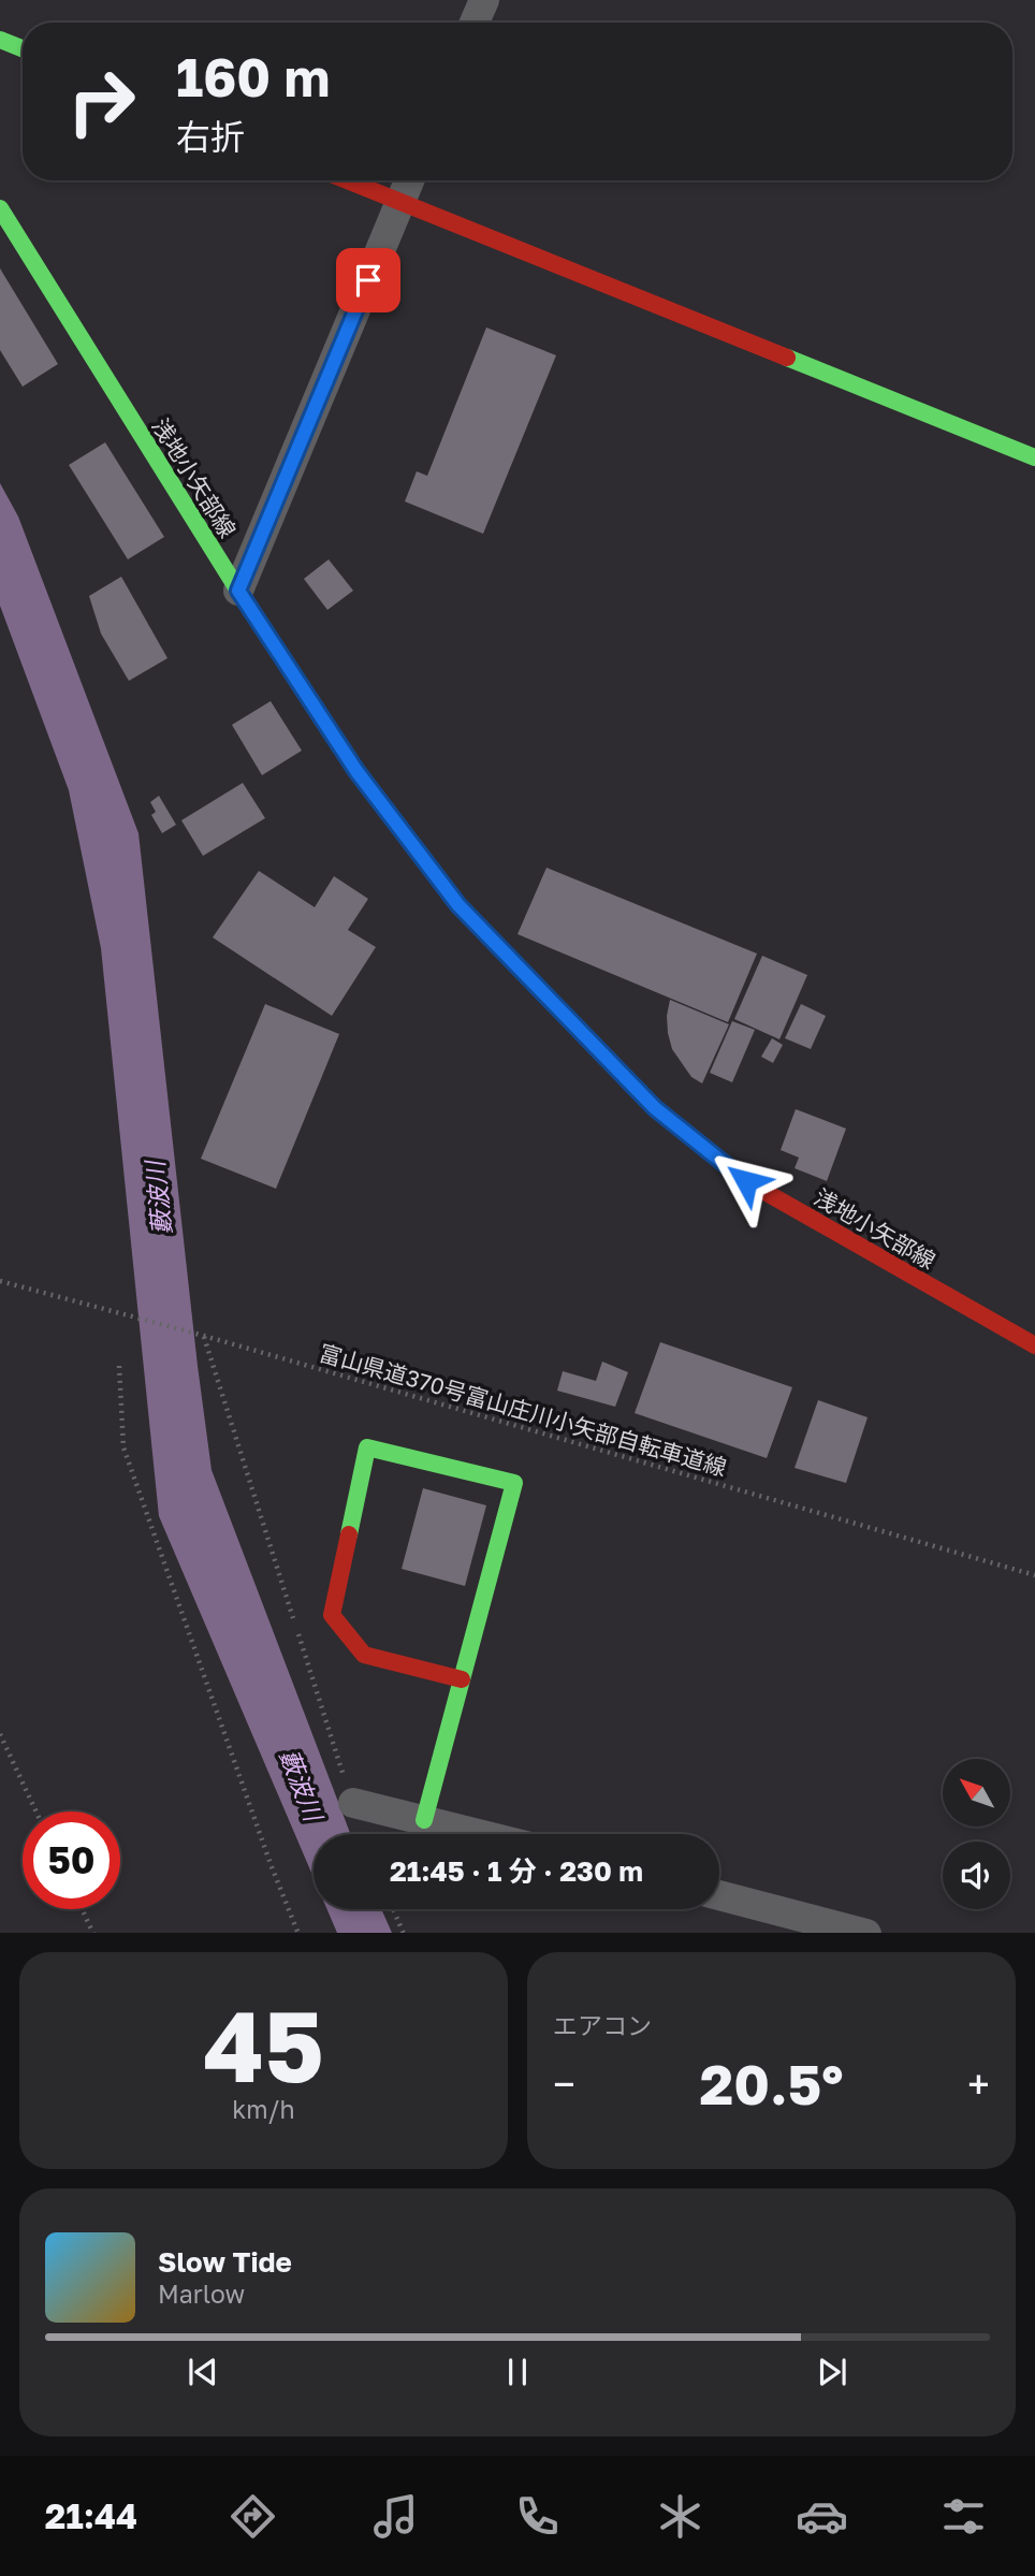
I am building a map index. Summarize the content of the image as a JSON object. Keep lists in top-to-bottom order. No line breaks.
{"streets":{"street":["浅地小矢部線"],"path":["富山県道370号富山庄川小矢部自転車道線"]},"water":["藪波川"],"north":"top left","page":{"turn":["160 m","右折"],"limit":"50","trip":"21:45 · 1 分 · 230 m","tile":[["45","km/h"],"エアコン"],"heat":["−","20.5°","+"],"song":["Slow Tide","Marlow"],"tabs":"21:44"}}
